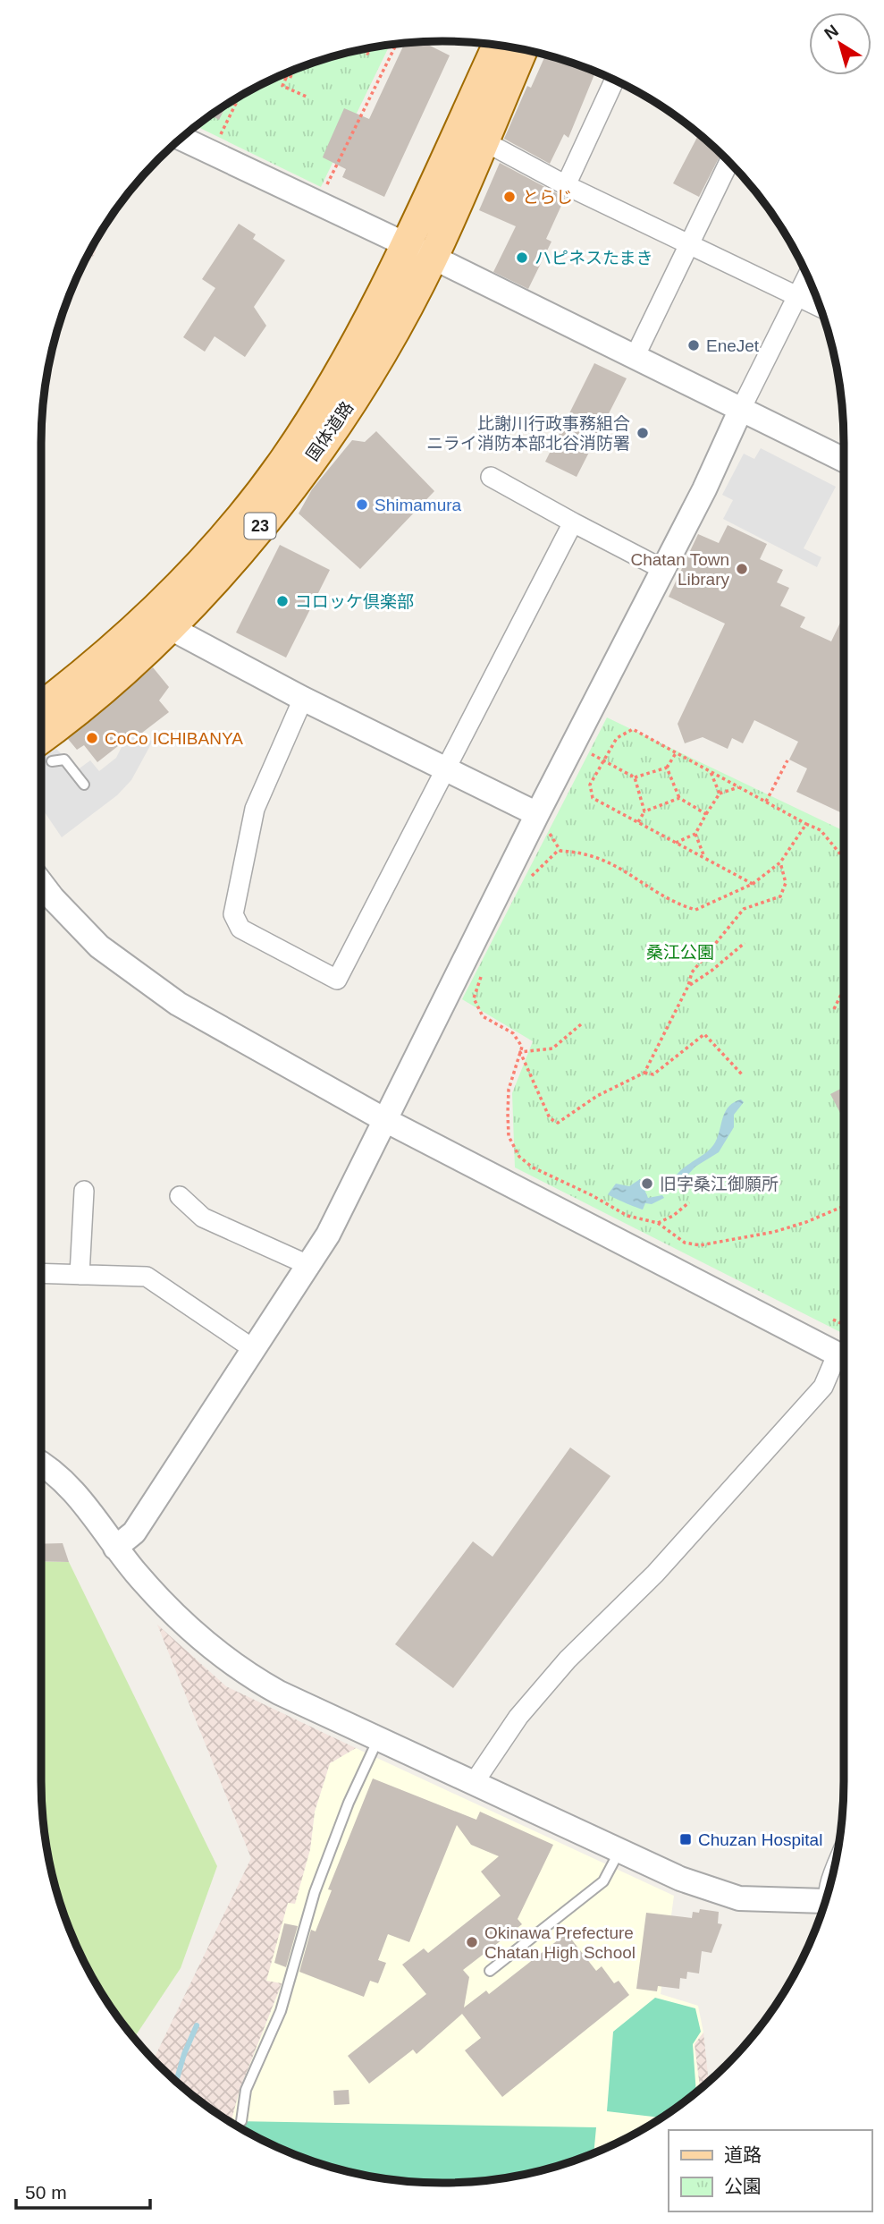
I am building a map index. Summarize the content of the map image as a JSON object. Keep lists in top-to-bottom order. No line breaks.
{"streets":{"main road":["国体道路","23"]},"parks":["桑江公園"],"places":{"other":["とらじ","ハピネスたまき","EneJet","比謝川行政事務組合 ニライ消防本部北谷消防署","Shimamura","Chatan Town Library","コロッケ倶楽部","CoCo ICHIBANYA","旧字桑江御願所","Okinawa Prefecture Chatan High School"],"transit":["Chuzan Hospital"]},"legend":["道路","公園"],"scale_bar":"50 m","north":"top left"}
